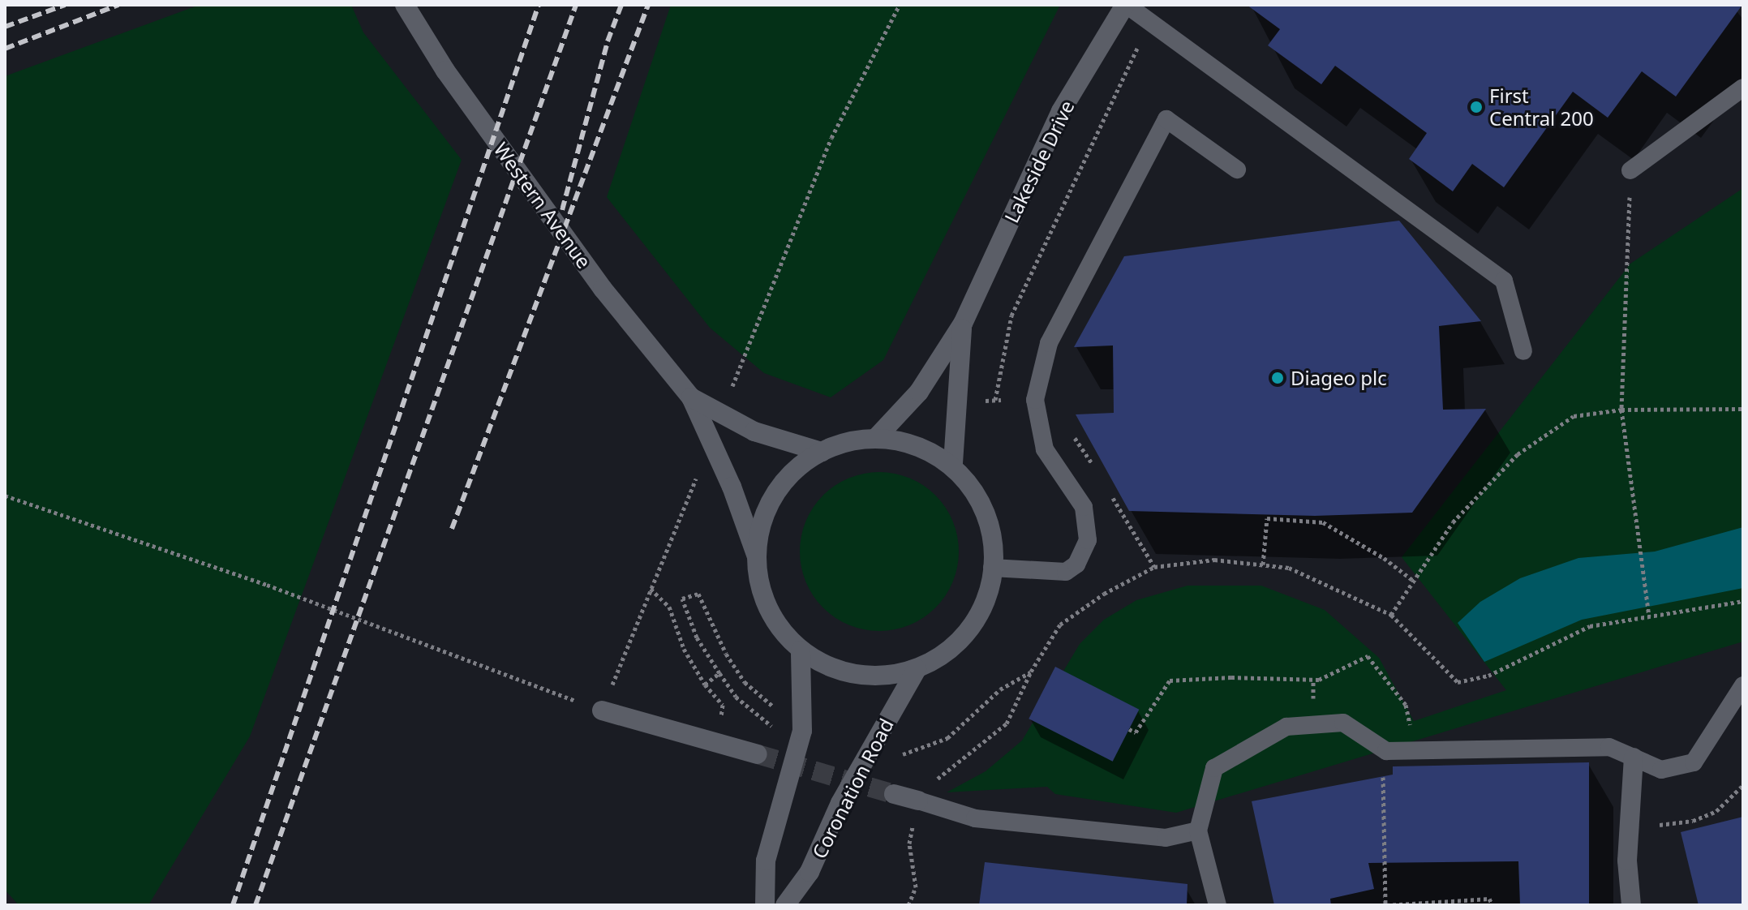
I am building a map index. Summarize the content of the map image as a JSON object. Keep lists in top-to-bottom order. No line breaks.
{"streets":{"street":["Lakeside Drive","Western Avenue","Coronation Road"]},"places":["First Central 200","Diageo plc"]}
